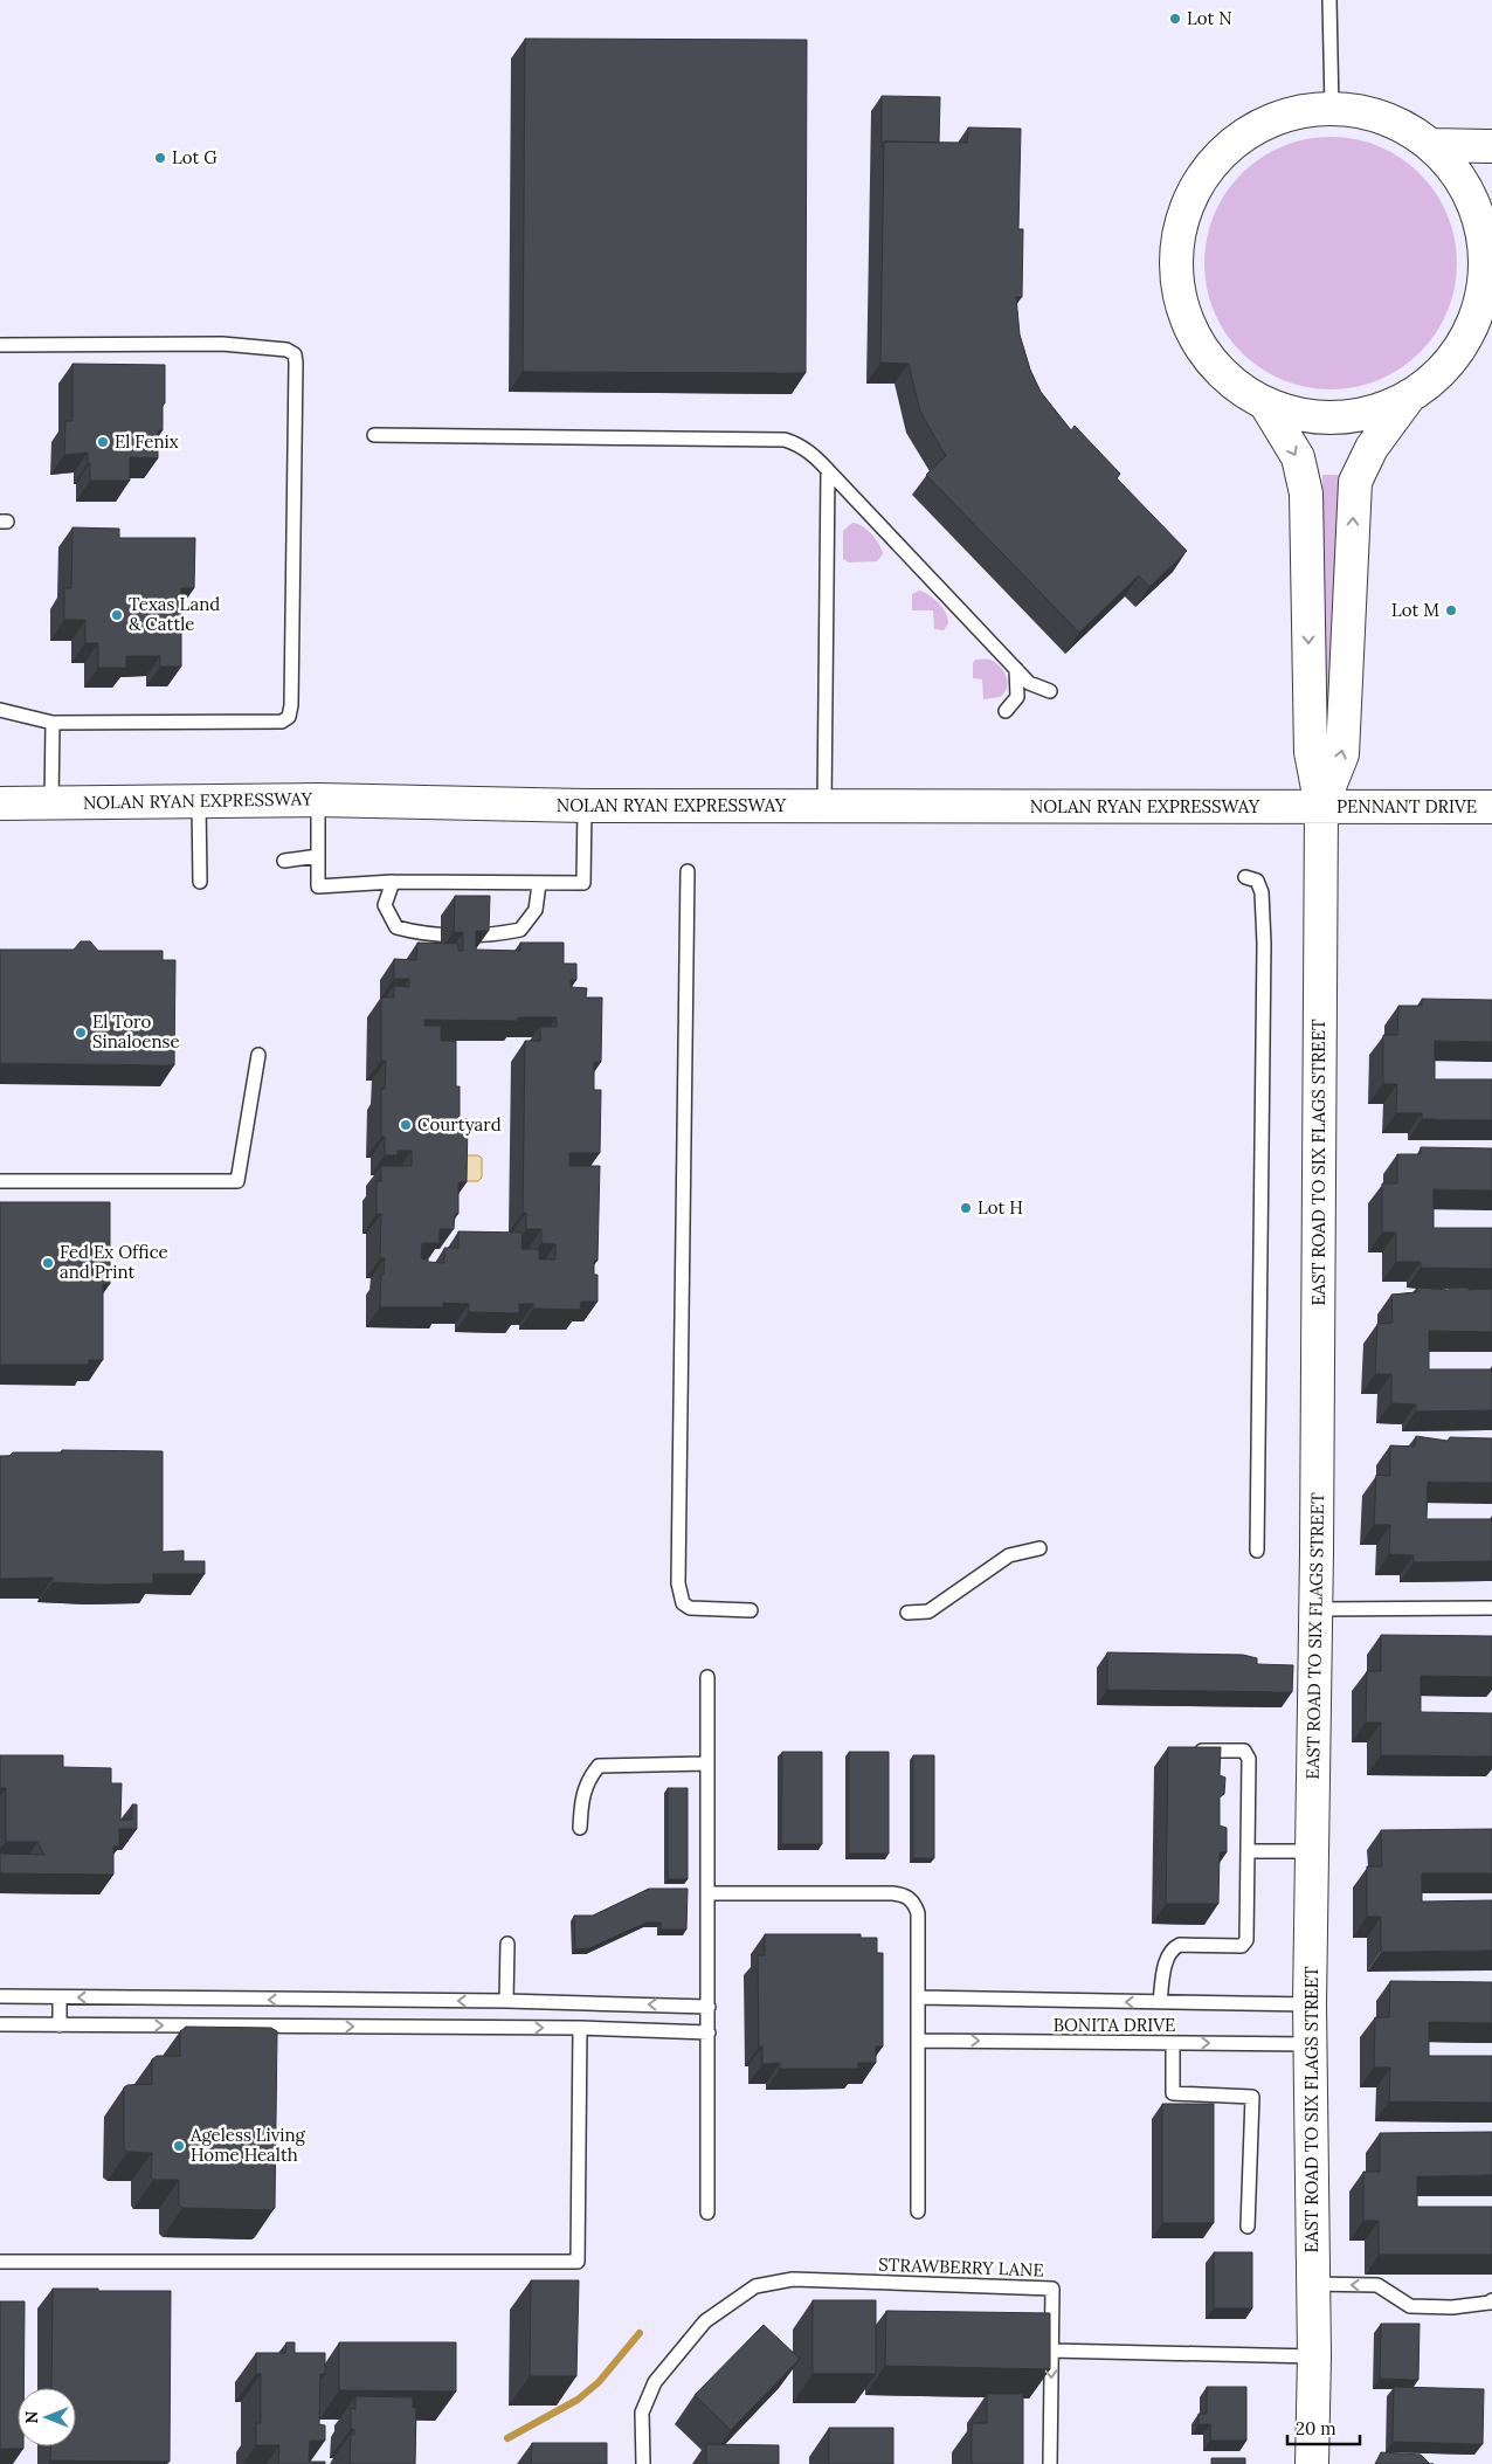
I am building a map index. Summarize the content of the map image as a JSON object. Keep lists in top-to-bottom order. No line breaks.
{"streets":{"street":["NOLAN RYAN EXPRESSWAY","PENNANT DRIVE","EAST ROAD TO SIX FLAGS STREET"],"lane":["BONITA DRIVE","STRAWBERRY LANE"]},"crossings":[["NOLAN RYAN EXPRESSWAY","PENNANT DRIVE"],["NOLAN RYAN EXPRESSWAY","EAST ROAD TO SIX FLAGS STREET"],["PENNANT DRIVE","EAST ROAD TO SIX FLAGS STREET"],["EAST ROAD TO SIX FLAGS STREET","BONITA DRIVE"]],"places":["Lot N","Lot G","El Fenix","Lot M","Texas Land & Cattle","El Toro Sinaloense","Courtyard","Lot H","Fed Ex Office and Print","Ageless Living Home Health"],"scale_bar":"20 m","north":"left"}
